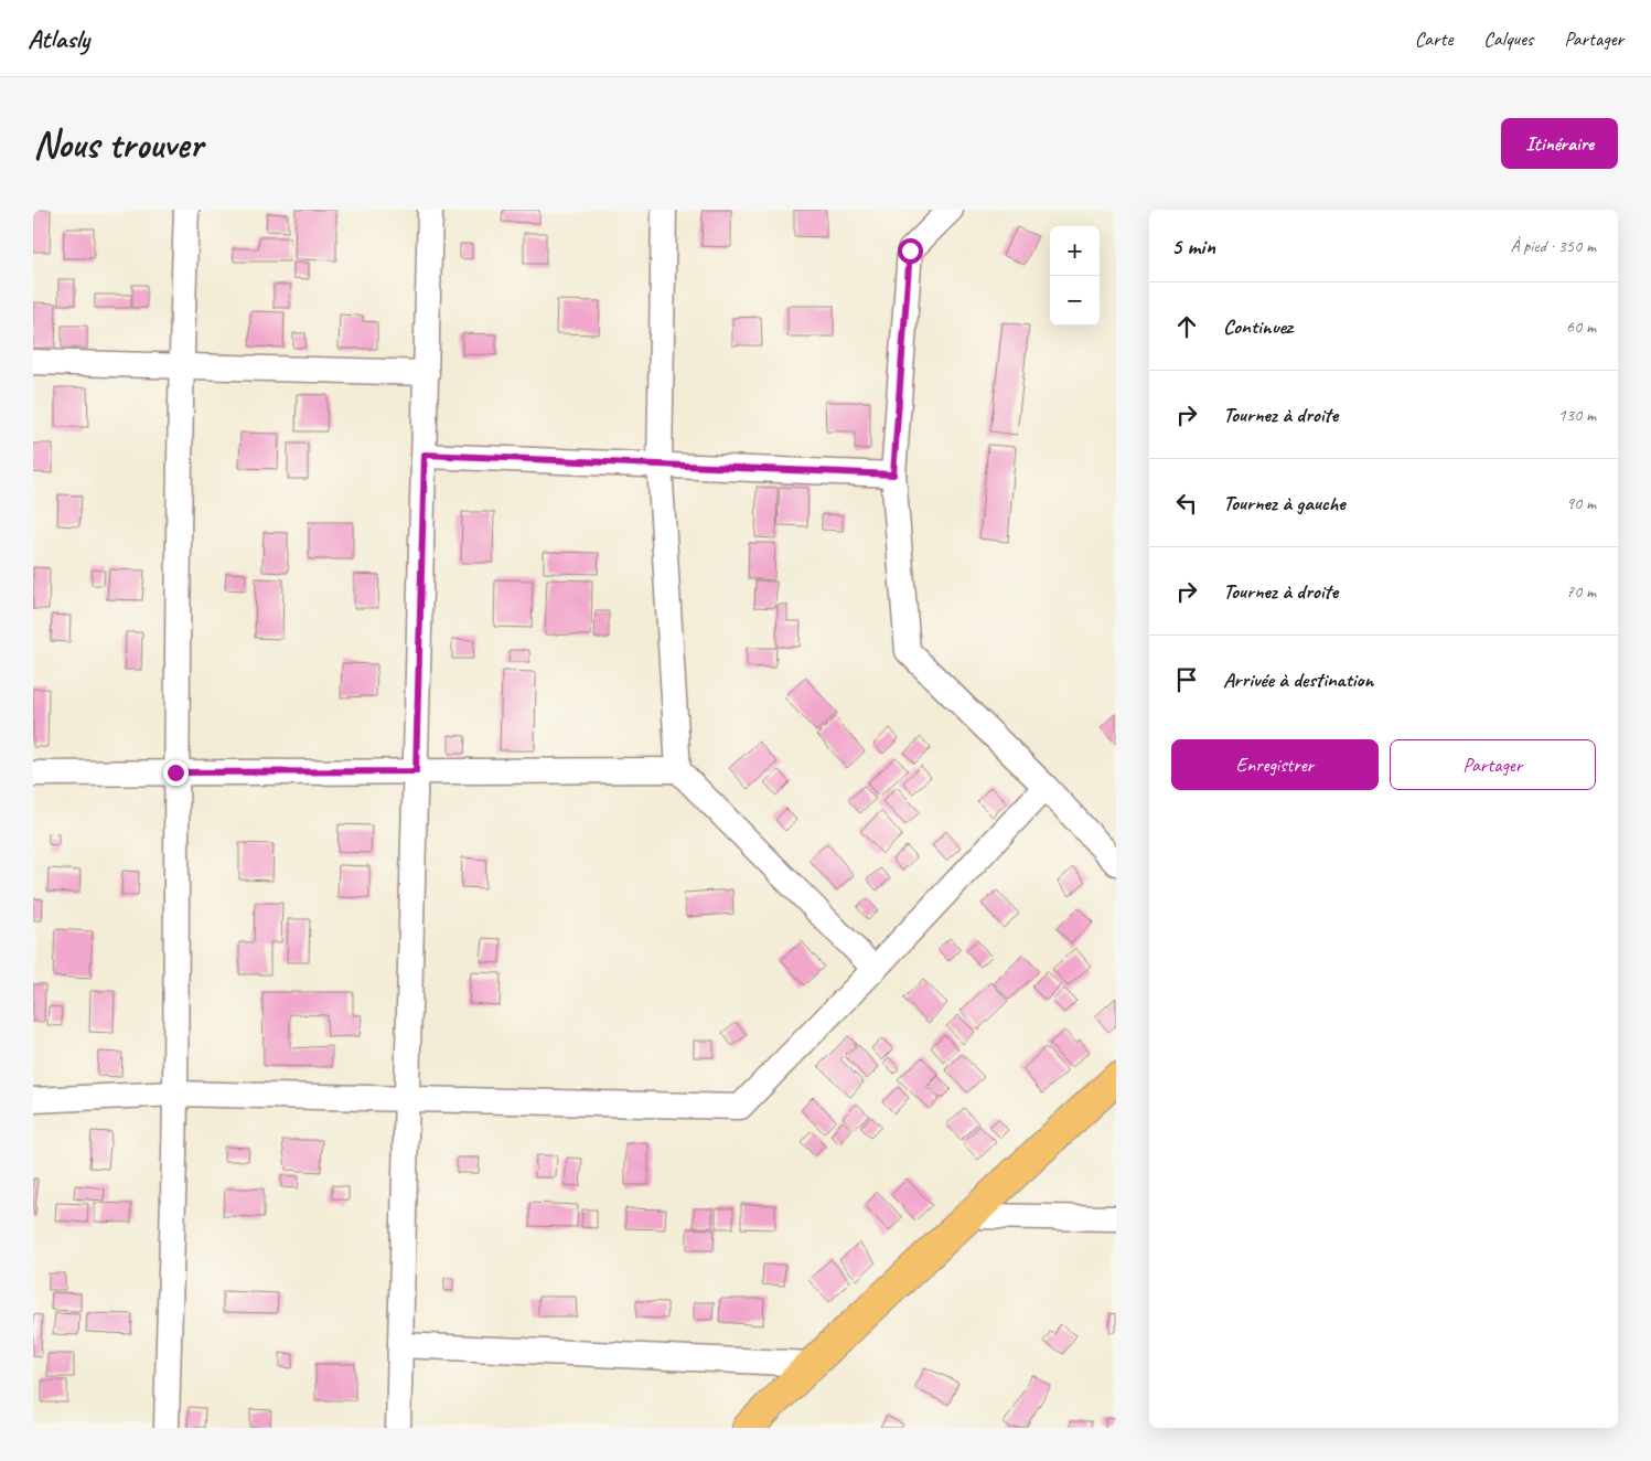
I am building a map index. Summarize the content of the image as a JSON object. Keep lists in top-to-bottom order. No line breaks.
{"page":{"header":"Atlasly","nav":["Carte","Calques","Partager"],"buttons":["Itinéraire",["Enregistrer","Partager"]],"title":"Nous trouver","heading":["5 min","À pied · 350 m"],"map_buttons":["+","−"],"list":[["Continuez","60 m"],["Tournez à droite","130 m"],["Tournez à gauche","90 m"],["Tournez à droite","70 m"],"Arrivée à destination"]}}
